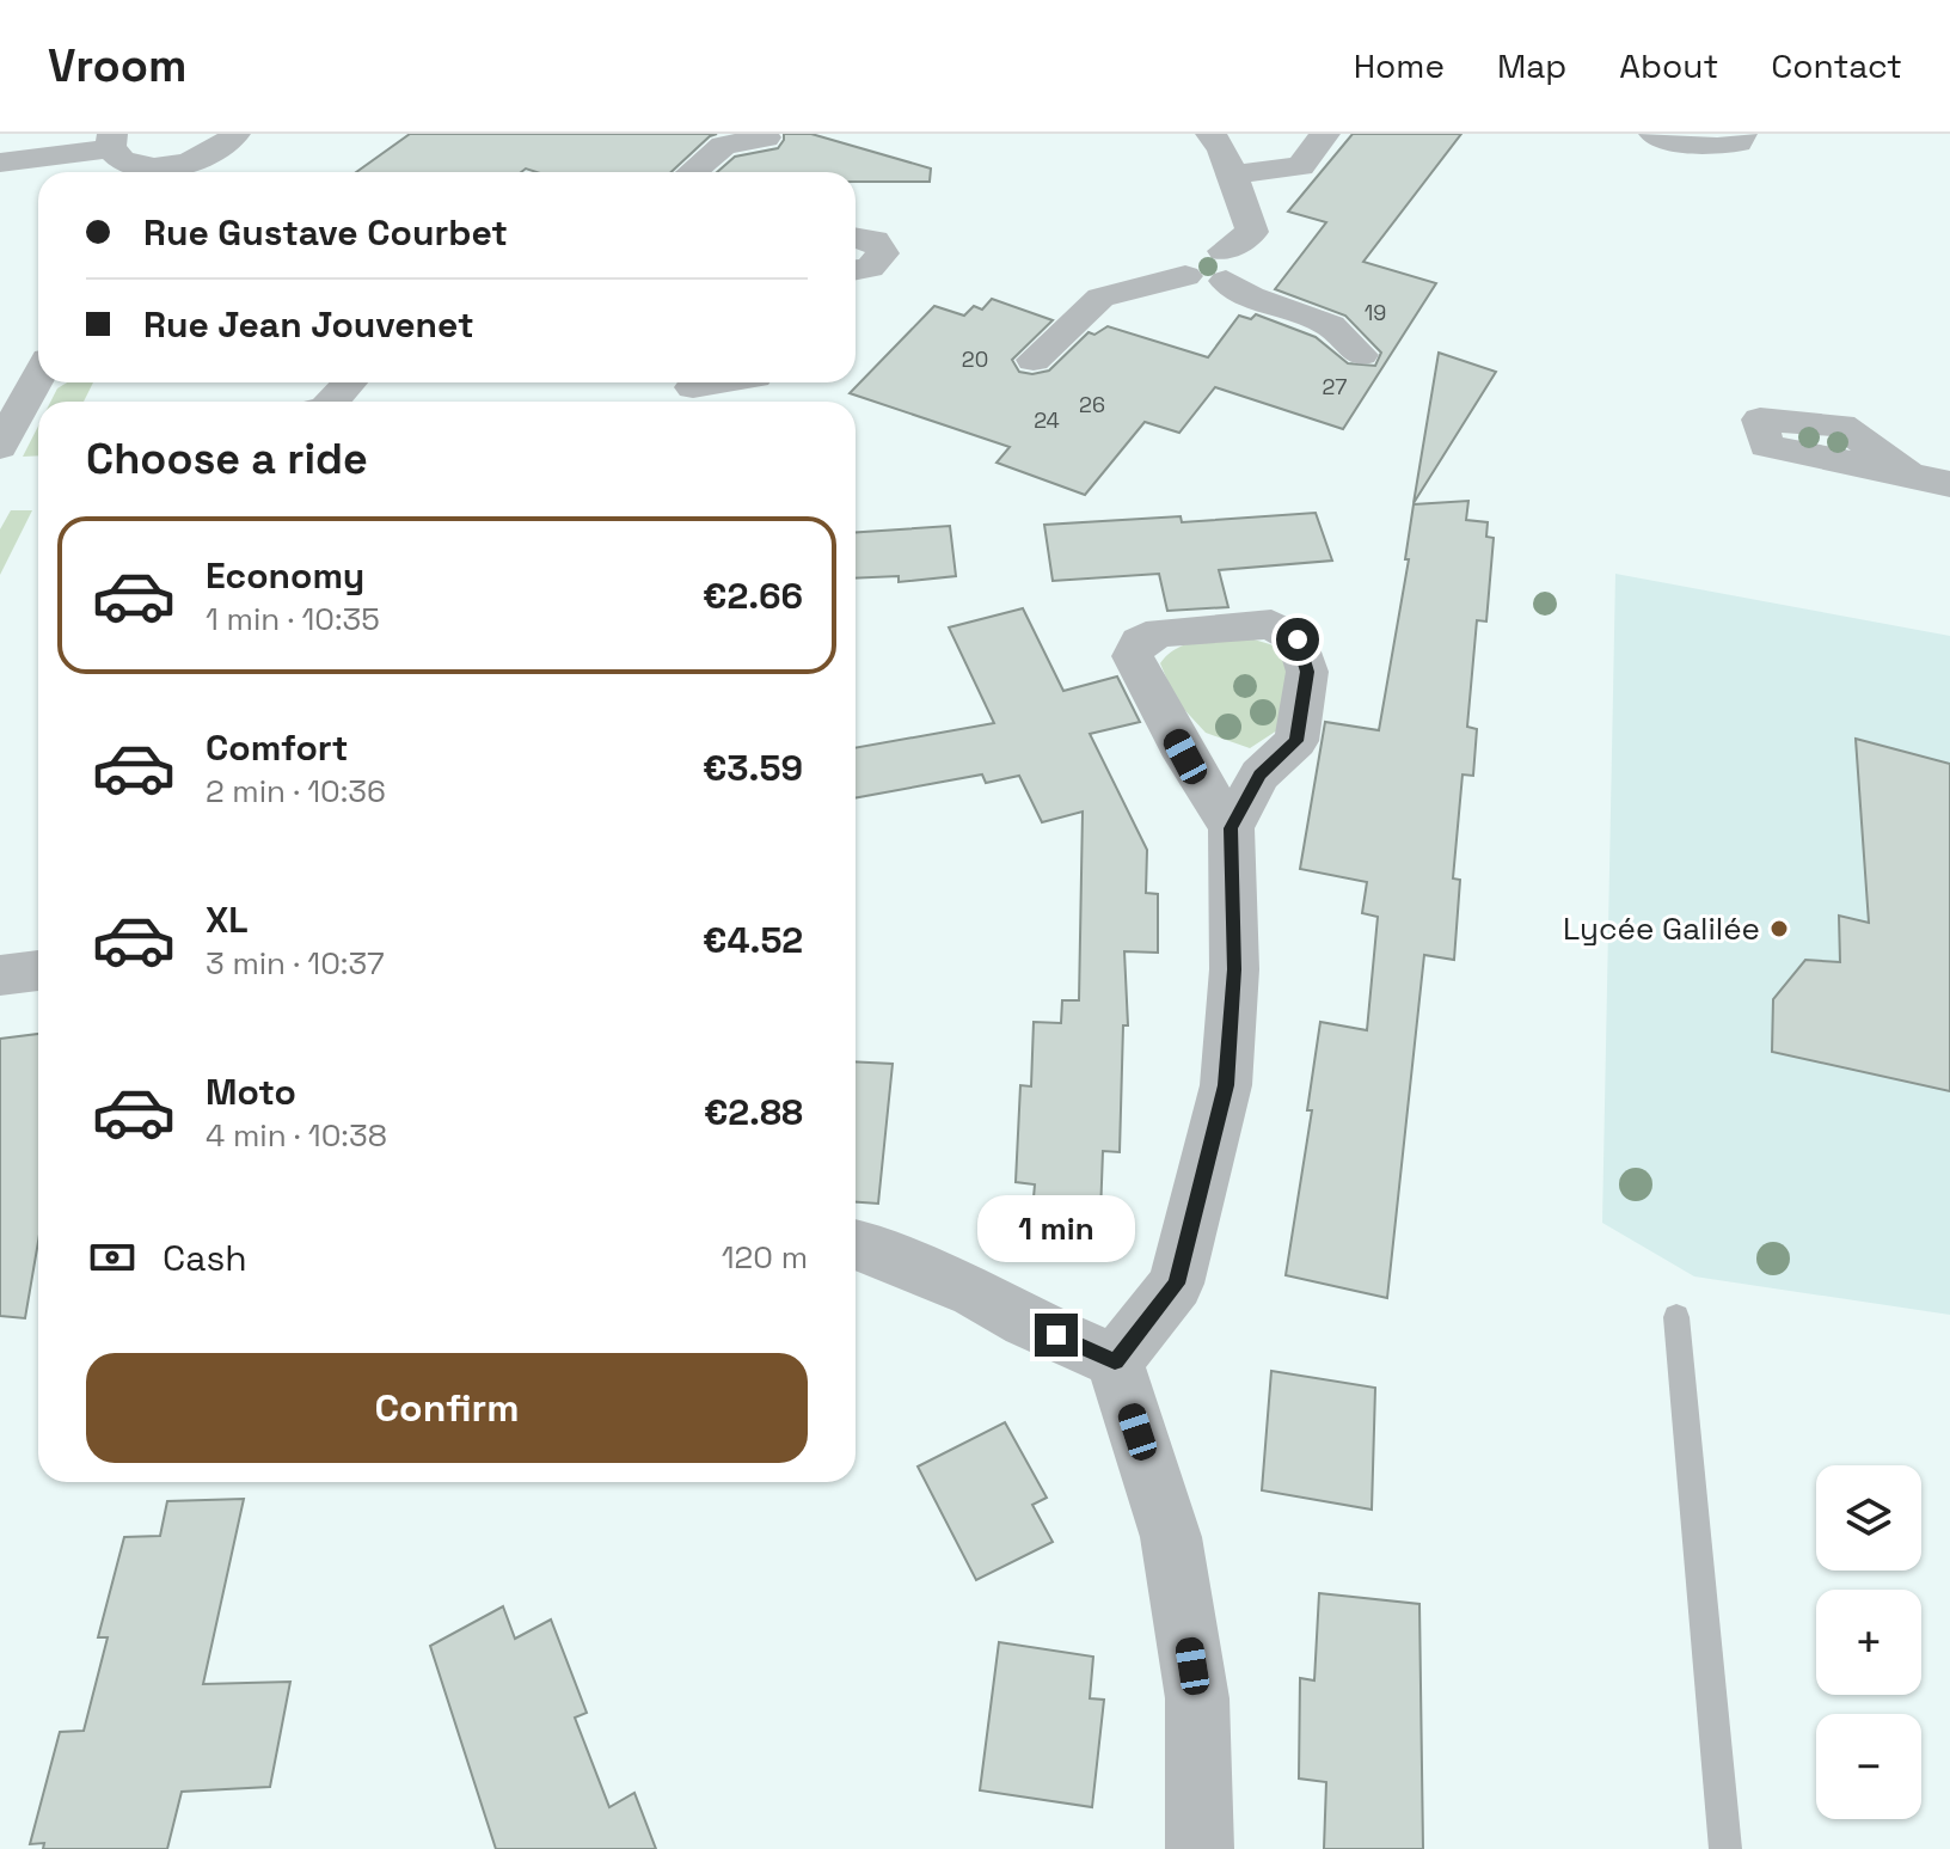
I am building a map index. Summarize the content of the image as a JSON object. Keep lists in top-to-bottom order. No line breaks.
{"places":["Lycée Galilée"],"house_numbers":["19","20","27","26","24"],"page":{"header":"Vroom","nav":["Home","Map","About","Contact"],"banner":["Rue Gustave Courbet","Rue Jean Jouvenet"],"heading":"Choose a ride","list":[{"name":"Economy","note":"1 min · 10:35","value":"€2.66"},{"name":"Comfort","note":"2 min · 10:36","value":"€3.59"},{"name":"XL","note":"3 min · 10:37","value":"€4.52"},{"name":"Moto","note":"4 min · 10:38","value":"€2.88"}],"bubble":"1 min","pay":["Cash","120 m"],"buttons":"Confirm","map_buttons":["+","−"]}}
